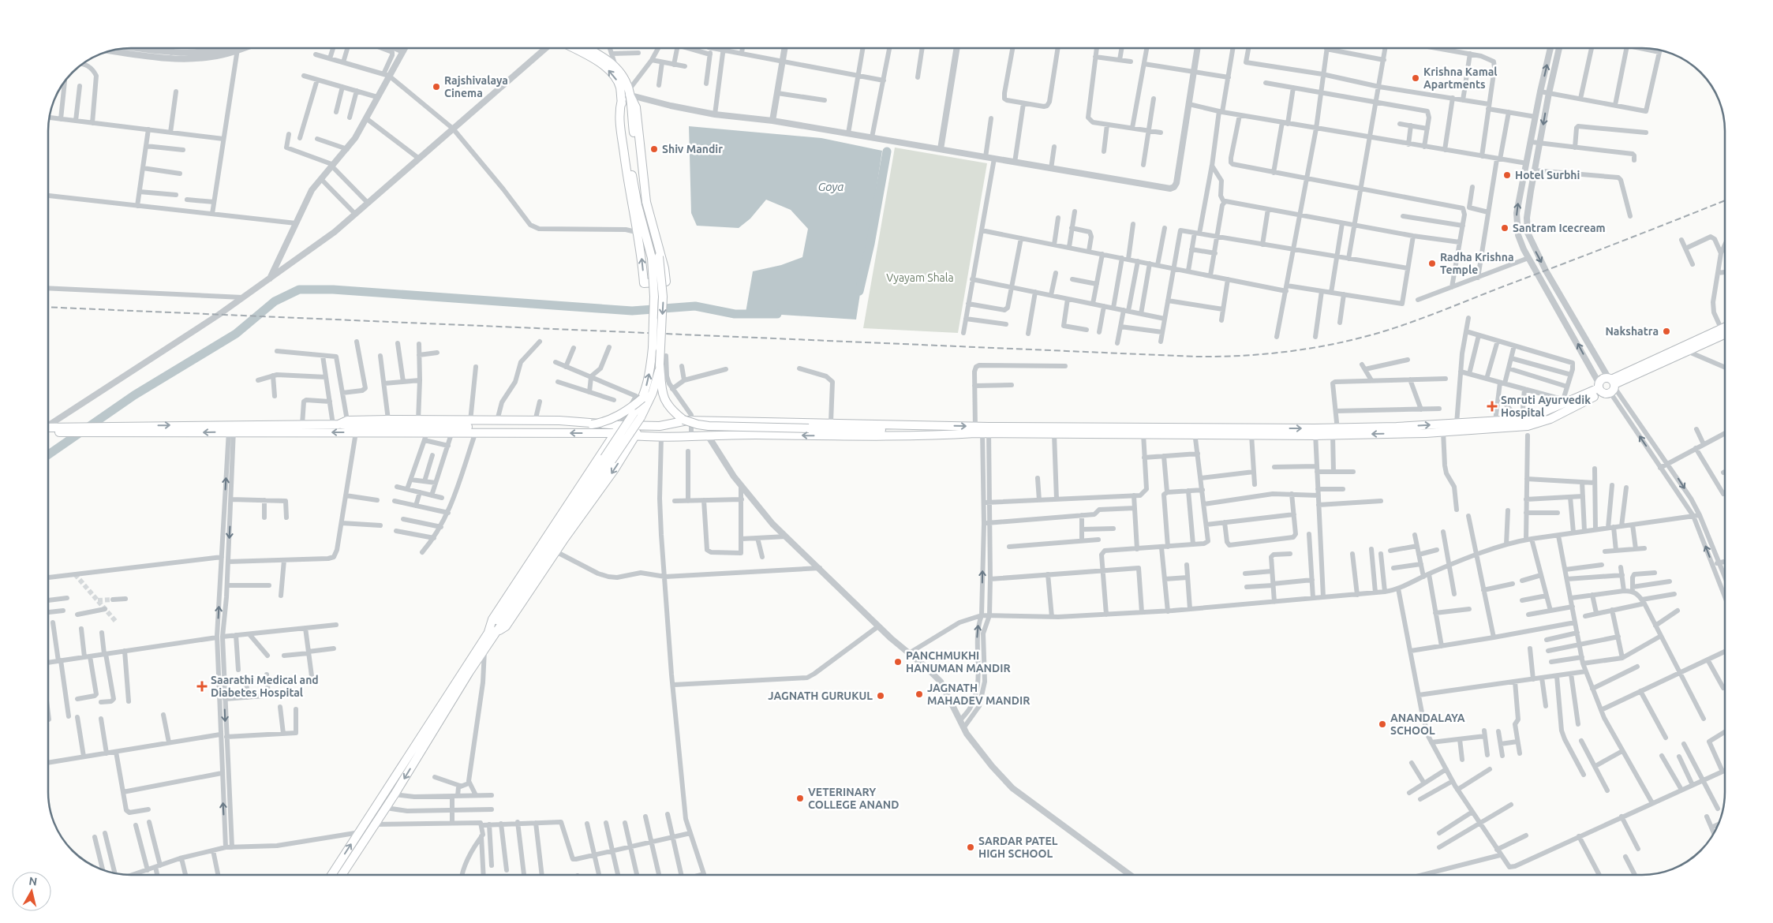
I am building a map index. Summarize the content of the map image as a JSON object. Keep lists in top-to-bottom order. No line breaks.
{"water":["Goya"],"parks":["Vyayam Shala"],"places":{"other":["Krishna Kamal Apartments","Rajshivalaya Cinema","Shiv Mandir","Hotel Surbhi","Santram Icecream","Radha Krishna Temple","Nakshatra","PANCHMUKHI HANUMAN MANDIR","JAGNATH MAHADEV MANDIR","JAGNATH GURUKUL","ANANDALAYA SCHOOL","VETERINARY COLLEGE ANAND","SARDAR PATEL HIGH SCHOOL"],"health":["Smruti Ayurvedik Hospital","Saarathi Medical and Diabetes Hospital"]},"north":"top"}
